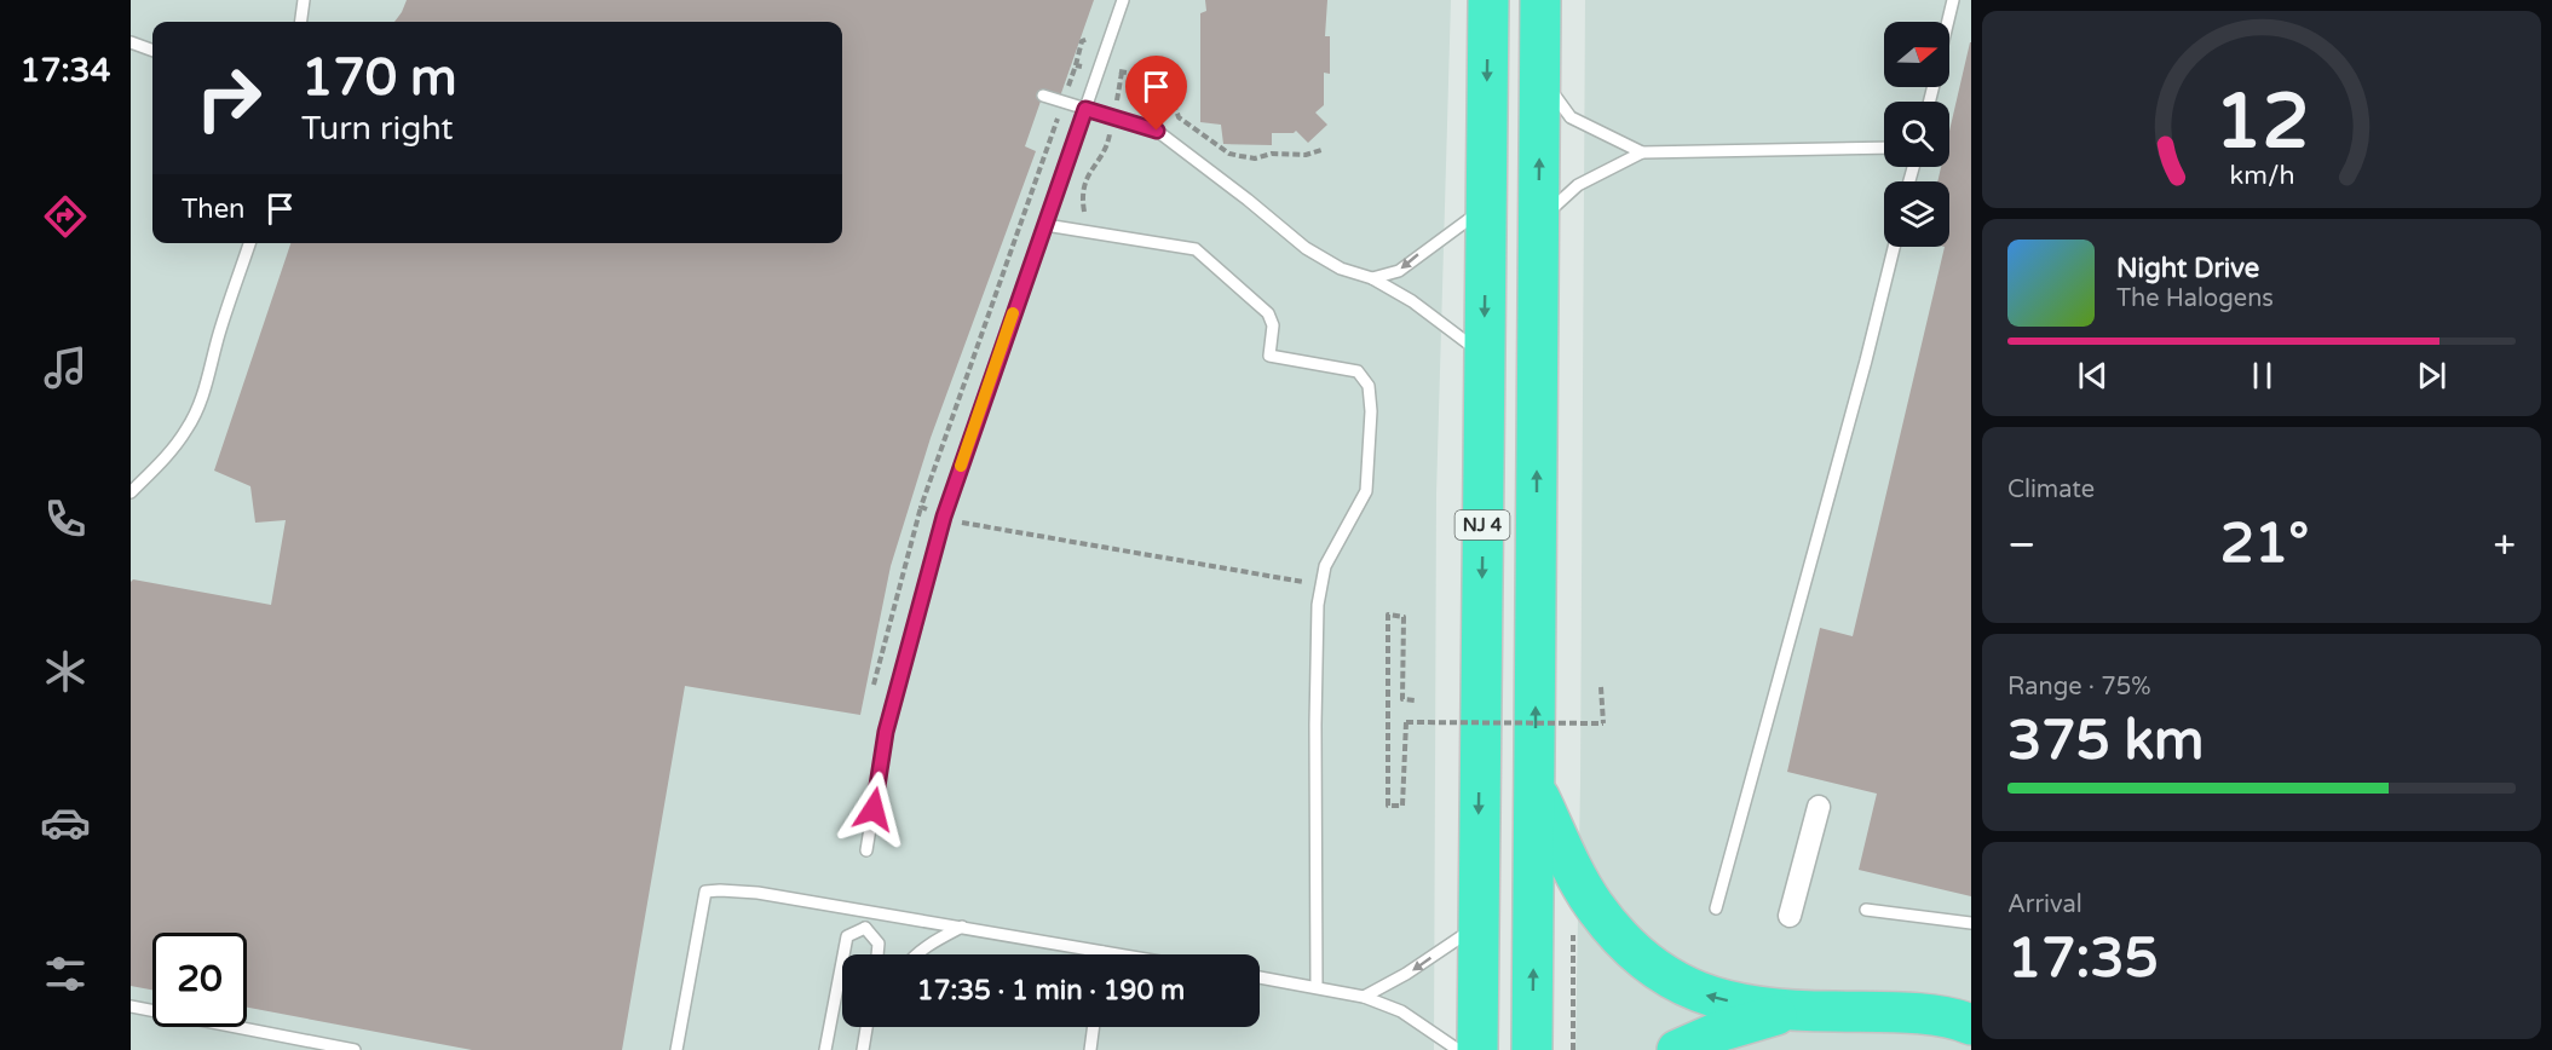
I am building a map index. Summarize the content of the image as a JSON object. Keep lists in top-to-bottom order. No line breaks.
{"streets":{"highway":["NJ 4"]},"north":"right","page":{"tabs":"17:34","turn":["170 m","Turn right"],"then":"Then","song":["Night Drive","The Halogens"],"tile":["Climate",["Range · 75%","375 km"],["Arrival","17:35"]],"heat":["−","21°","+"],"limit":"20","trip":"17:35 · 1 min · 190 m","gauge":["12","km/h"]}}
